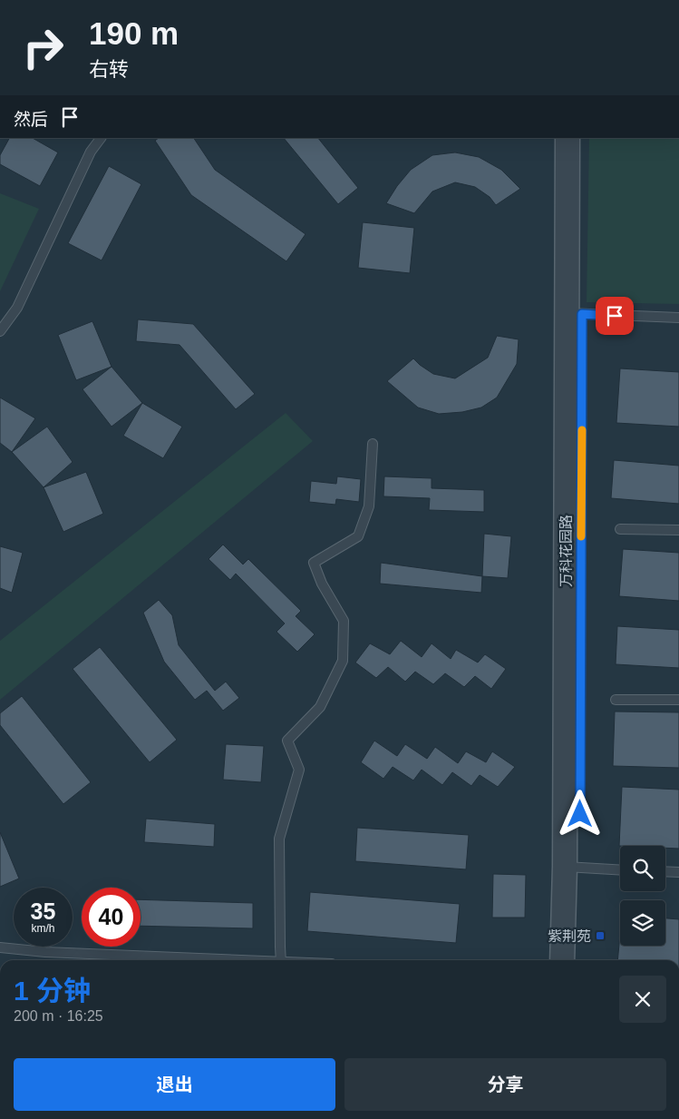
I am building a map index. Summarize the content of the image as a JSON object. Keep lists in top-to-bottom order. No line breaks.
{"streets":{"street":["万科花园路"]},"places":{"transit":["紫荆苑"]},"page":{"turn":["190 m","右转"],"then":"然后","speed":"35 km/h","limit":"40","heading":["1 分钟","200 m · 16:25"],"buttons":["退出","分享"]}}
